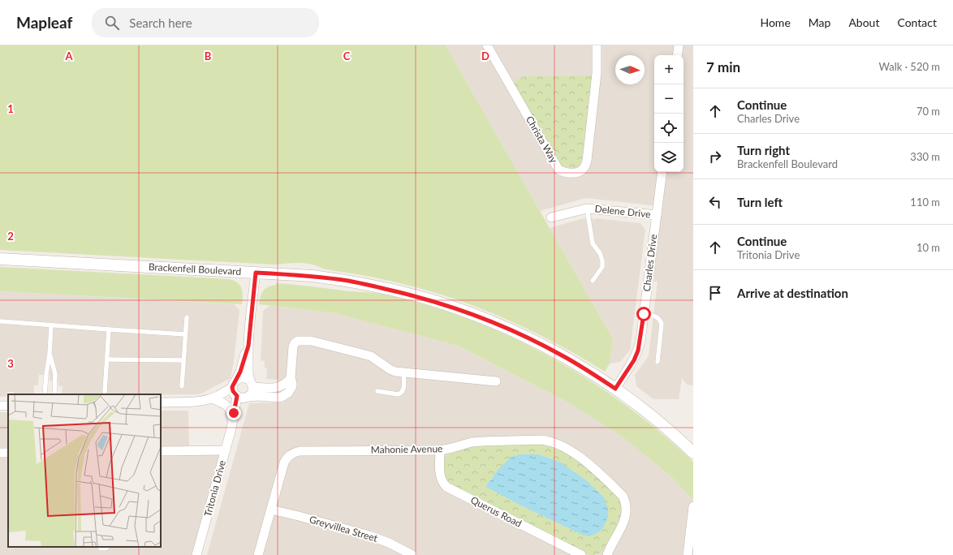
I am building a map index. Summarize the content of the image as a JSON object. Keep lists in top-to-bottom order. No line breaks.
{"streets":{"street":["Christa Way","Delene Drive","Charles Drive","Brackenfell Boulevard","Mahonie Avenue","Tritonia Drive","Querus Road","Greyvillea Street"]},"crossings":[["Delene Drive","Charles Drive"],["Charles Drive","Brackenfell Boulevard"],["Mahonie Avenue","Querus Road"],["Mahonie Avenue","Greyvillea Street"]],"north":"right","page":{"header":"Mapleaf","search":"Search here","nav":["Home","Map","About","Contact"],"heading":["7 min","Walk · 520 m"],"map_buttons":["+","−"],"list":[["Continue","Charles Drive","70 m"],["Turn right","Brackenfell Boulevard","330 m"],["Turn left","110 m"],["Continue","Tritonia Drive","10 m"],"Arrive at destination"]},"grid":{"columns":["A","B","C","D"],"rows":["1","2","3"]}}
